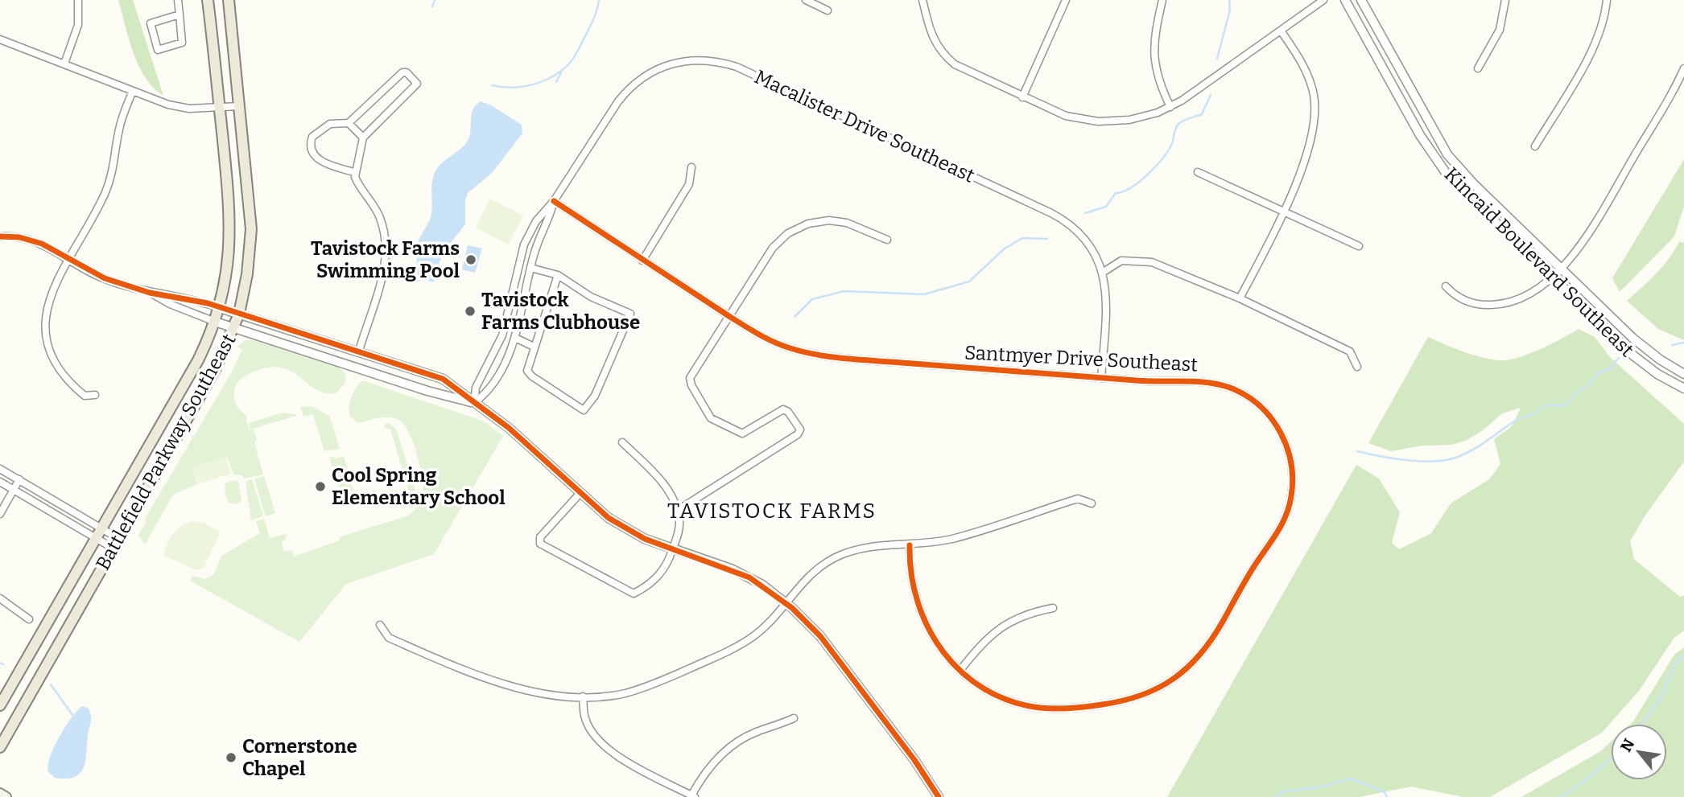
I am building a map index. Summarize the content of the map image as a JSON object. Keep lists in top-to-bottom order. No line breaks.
{"streets":{"main road":["Battlefield Parkway Southeast"],"street":["Macalister Drive Southeast","Kincaid Boulevard Southeast","Santmyer Drive Southeast"]},"crossings":[["Macalister Drive Southeast","Santmyer Drive Southeast"]],"districts":["TAVISTOCK FARMS"],"places":["Tavistock Farms Swimming Pool","Tavistock Farms Clubhouse","Cool Spring Elementary School","Cornerstone Chapel"],"north":"top left"}
